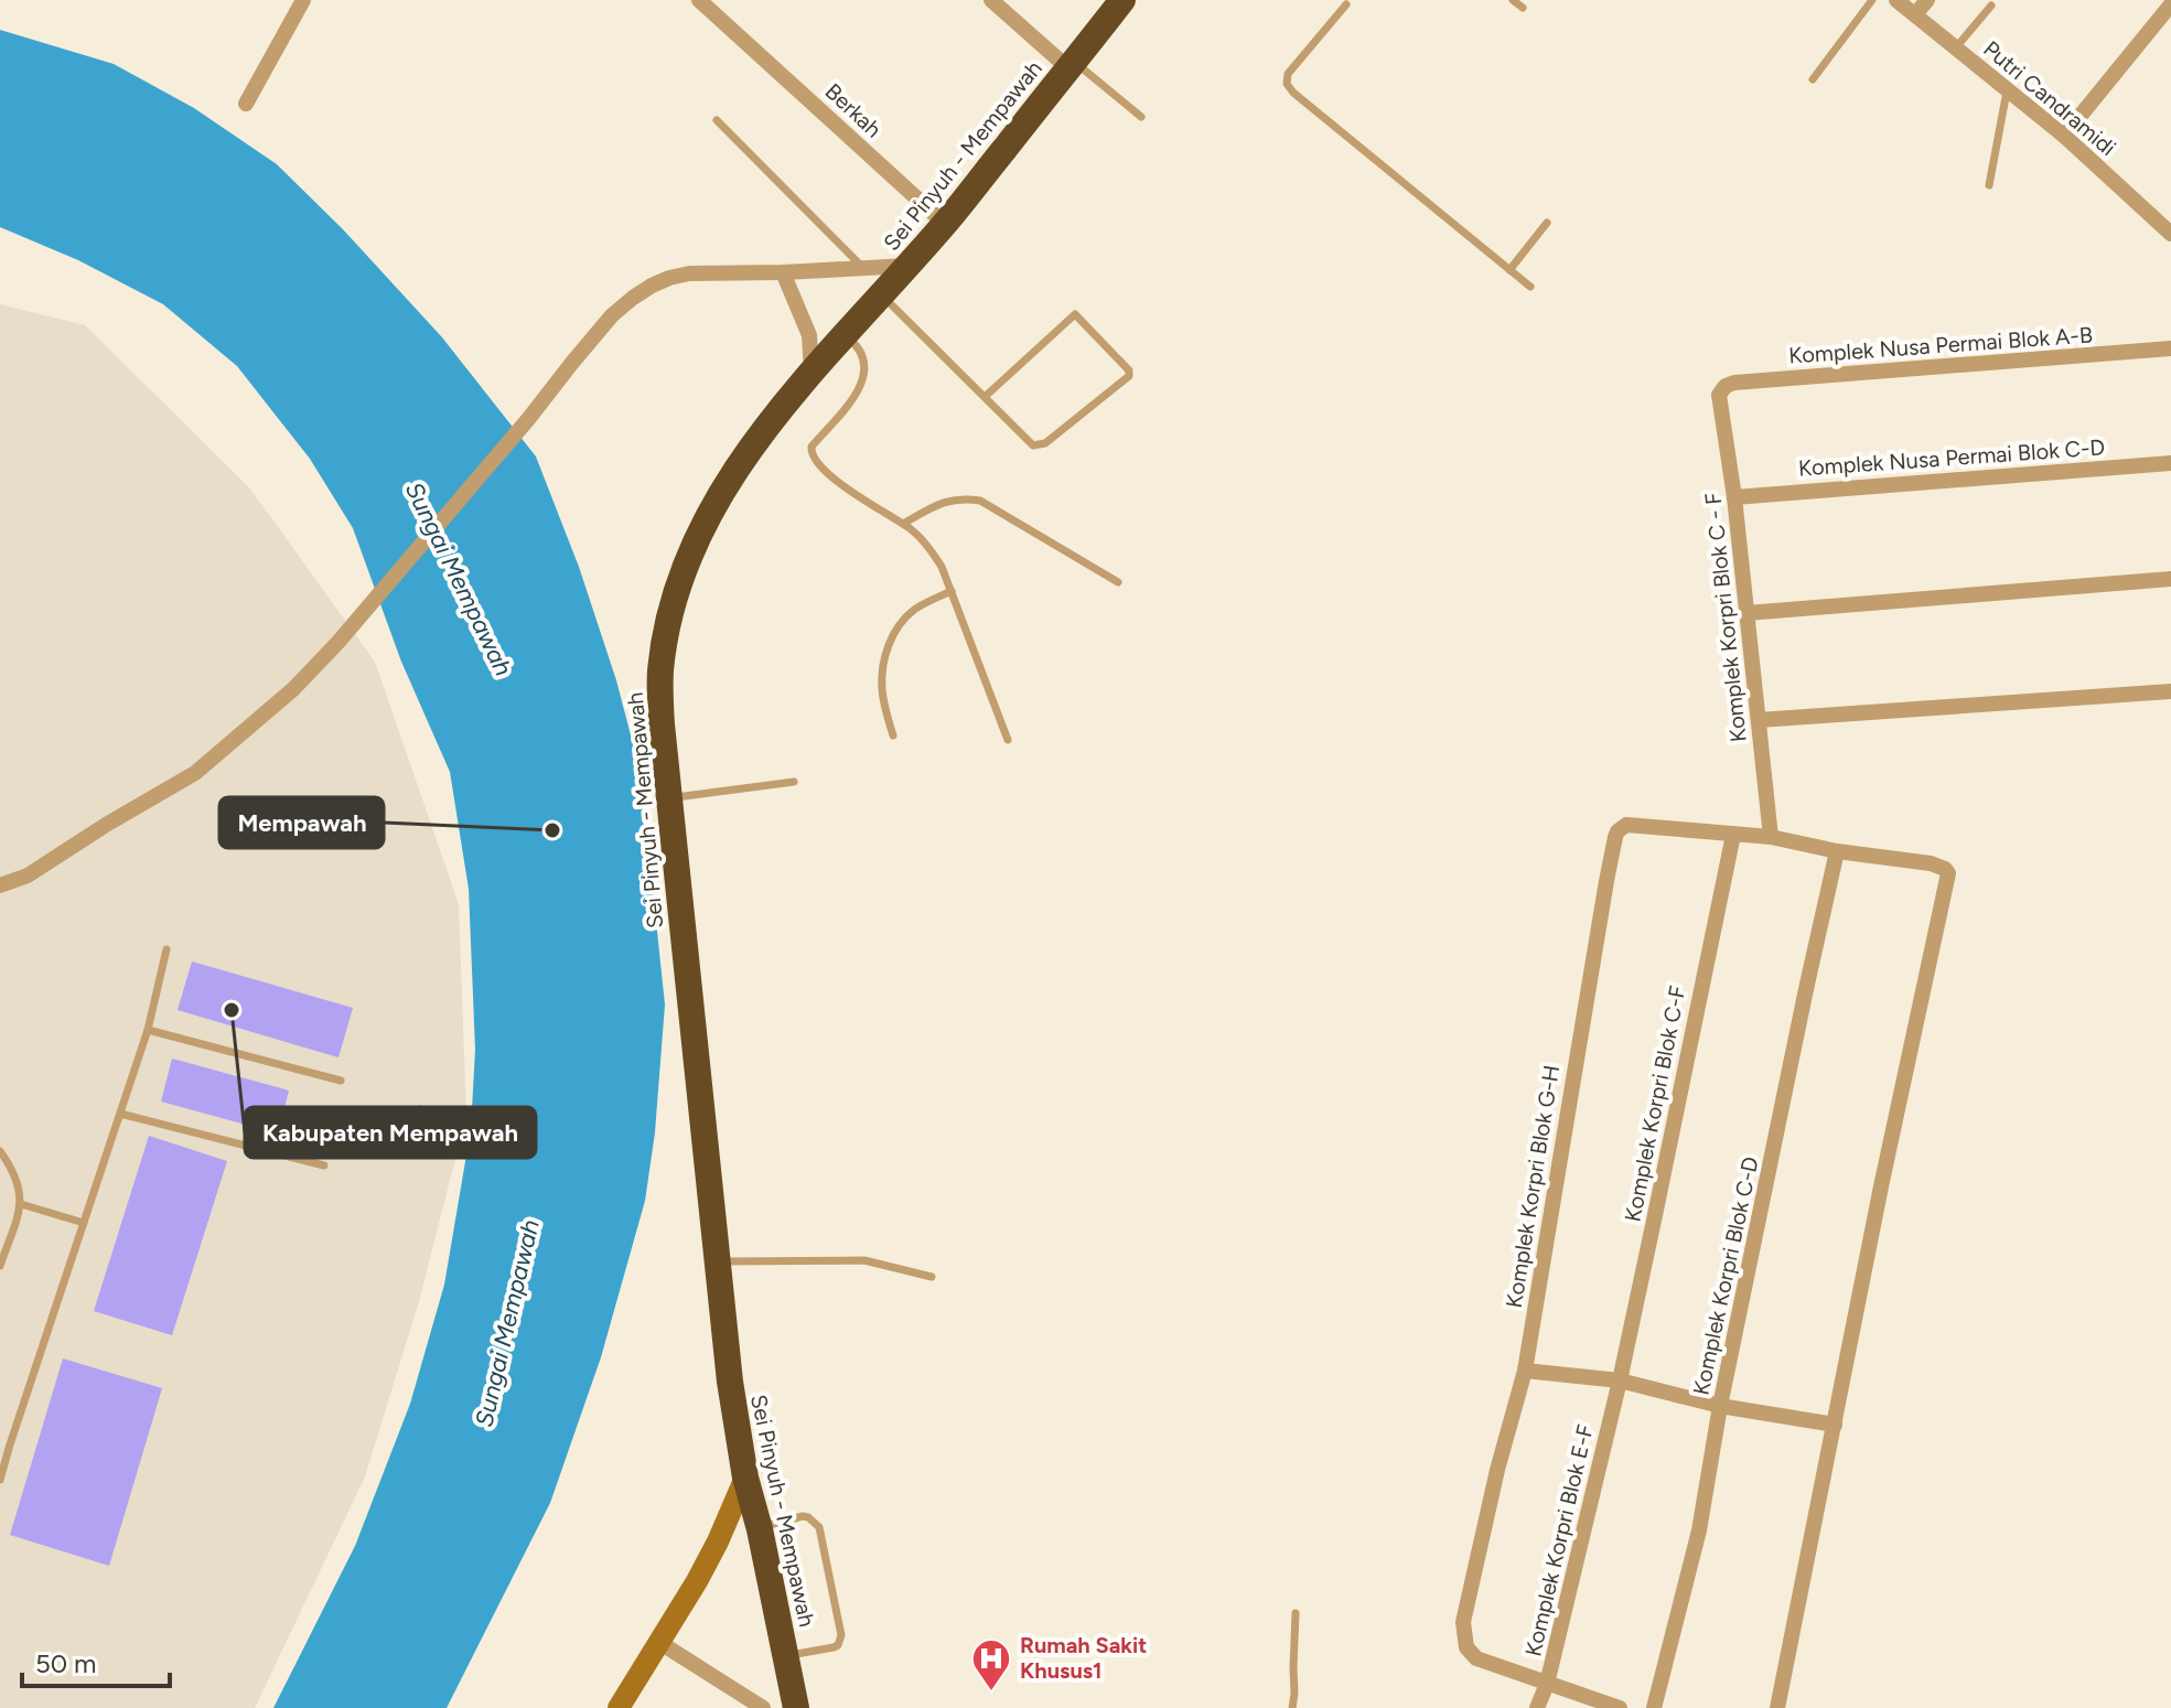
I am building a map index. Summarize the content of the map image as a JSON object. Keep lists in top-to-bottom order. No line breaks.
{"streets":{"highway":["Sei Pinyuh - Mempawah"],"street":["Putri Candramidi","Berkah","Komplek Nusa Permai Blok A-B","Komplek Nusa Permai Blok C-D","Komplek Korpri Blok C - F","Komplek Korpri Blok C-F","Komplek Korpri Blok G-H","Komplek Korpri Blok C-D","Komplek Korpri Blok E-F"]},"crossings":[["Berkah","Sei Pinyuh - Mempawah"],["Komplek Nusa Permai Blok A-B","Komplek Korpri Blok C - F"],["Komplek Nusa Permai Blok C-D","Komplek Korpri Blok C - F"],["Komplek Korpri Blok C-F","Komplek Korpri Blok G-H"],["Komplek Korpri Blok C-F","Komplek Korpri Blok E-F"],["Komplek Korpri Blok G-H","Komplek Korpri Blok E-F"]],"water":["Sungai Mempawah"],"places":{"other":["Mempawah","Kabupaten Mempawah"],"hospital":["Rumah Sakit Khusus1"]},"scale_bar":"50 m"}
